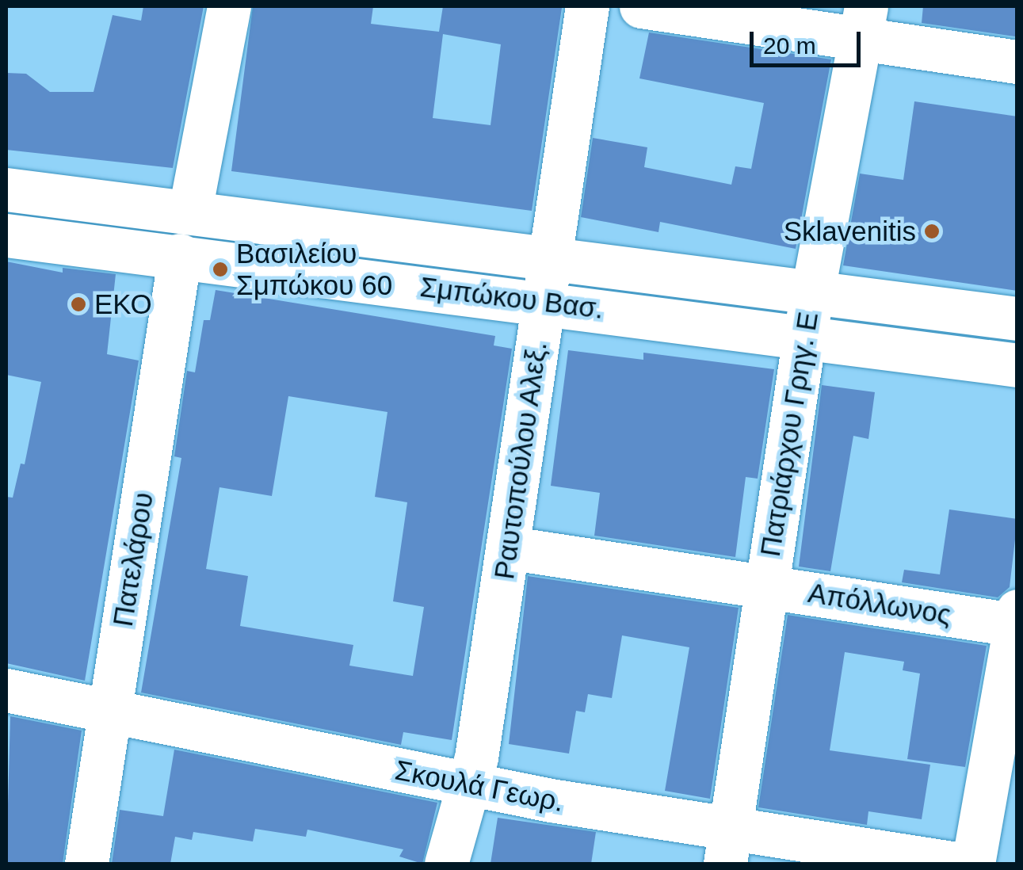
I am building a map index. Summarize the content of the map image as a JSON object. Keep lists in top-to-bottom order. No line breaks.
{"streets":{"street":["Σμπώκου Βασ.","Πατριάρχου Γρηγ. Ε","Ραυτοπούλου Αλεξ.","Πατελάρου","Απόλλωνος","Σκουλά Γεωρ."]},"crossings":[["Σμπώκου Βασ.","Πατριάρχου Γρηγ. Ε"],["Σμπώκου Βασ.","Ραυτοπούλου Αλεξ."],["Σμπώκου Βασ.","Πατελάρου"],["Πατριάρχου Γρηγ. Ε","Απόλλωνος"],["Πατριάρχου Γρηγ. Ε","Σκουλά Γεωρ."],["Ραυτοπούλου Αλεξ.","Απόλλωνος"],["Ραυτοπούλου Αλεξ.","Σκουλά Γεωρ."],["Πατελάρου","Σκουλά Γεωρ."]],"places":["Sklavenitis","Βασιλείου Σμπώκου 60","ΕΚΟ"],"scale_bar":"20 m"}
